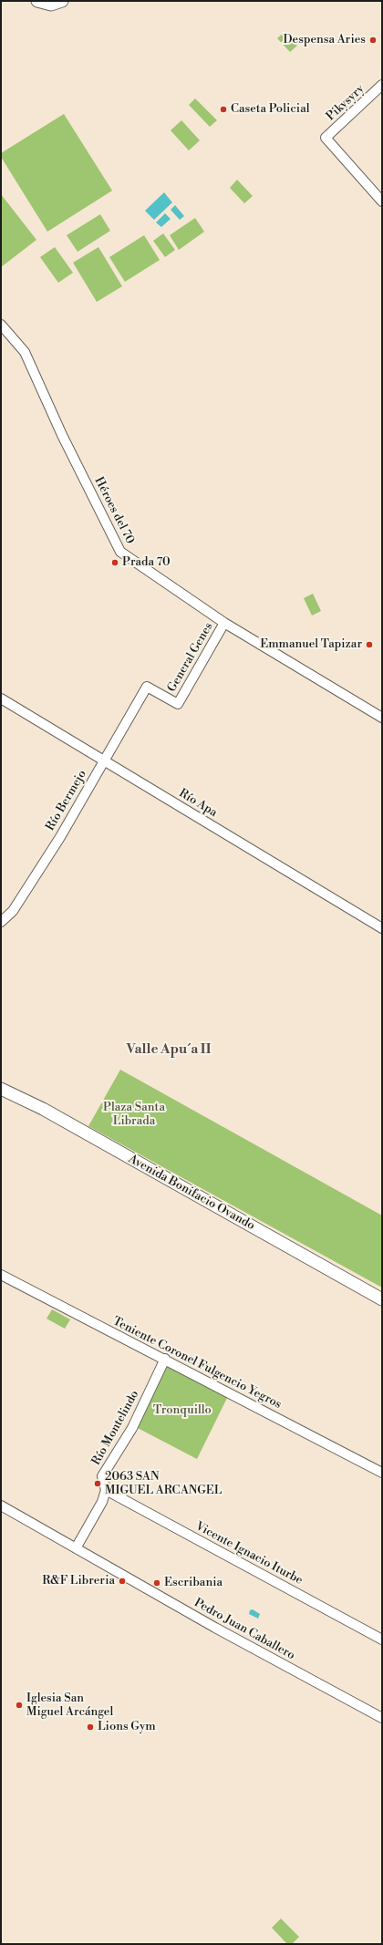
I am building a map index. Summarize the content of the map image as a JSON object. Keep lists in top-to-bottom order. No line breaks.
{"streets":{"main road":["Avenida Bonifacio Ovando"],"street":["Pikysyry","Héroes del 70","General Genes","Río Bermejo","Río Apa","Teniente Coronel Fulgencio Yegros","Río Montelindo","Vicente Ignacio Iturbe","Pedro Juan Caballero"]},"crossings":[["Héroes del 70","General Genes"],["General Genes","Río Bermejo"],["Río Bermejo","Río Apa"],["Teniente Coronel Fulgencio Yegros","Río Montelindo"],["Río Montelindo","Vicente Ignacio Iturbe"],["Río Montelindo","Pedro Juan Caballero"]],"districts":["Valle Apu´a II"],"parks":["Plaza Santa Librada","Tronquillo"],"places":["Despensa Aries","Caseta Policial","Prada 70","Emmanuel Tapizar","2063 SAN MIGUEL ARCANGEL","R&F Libreria","Escribania","Iglesia San Miguel Arcángel","Lions Gym"]}
